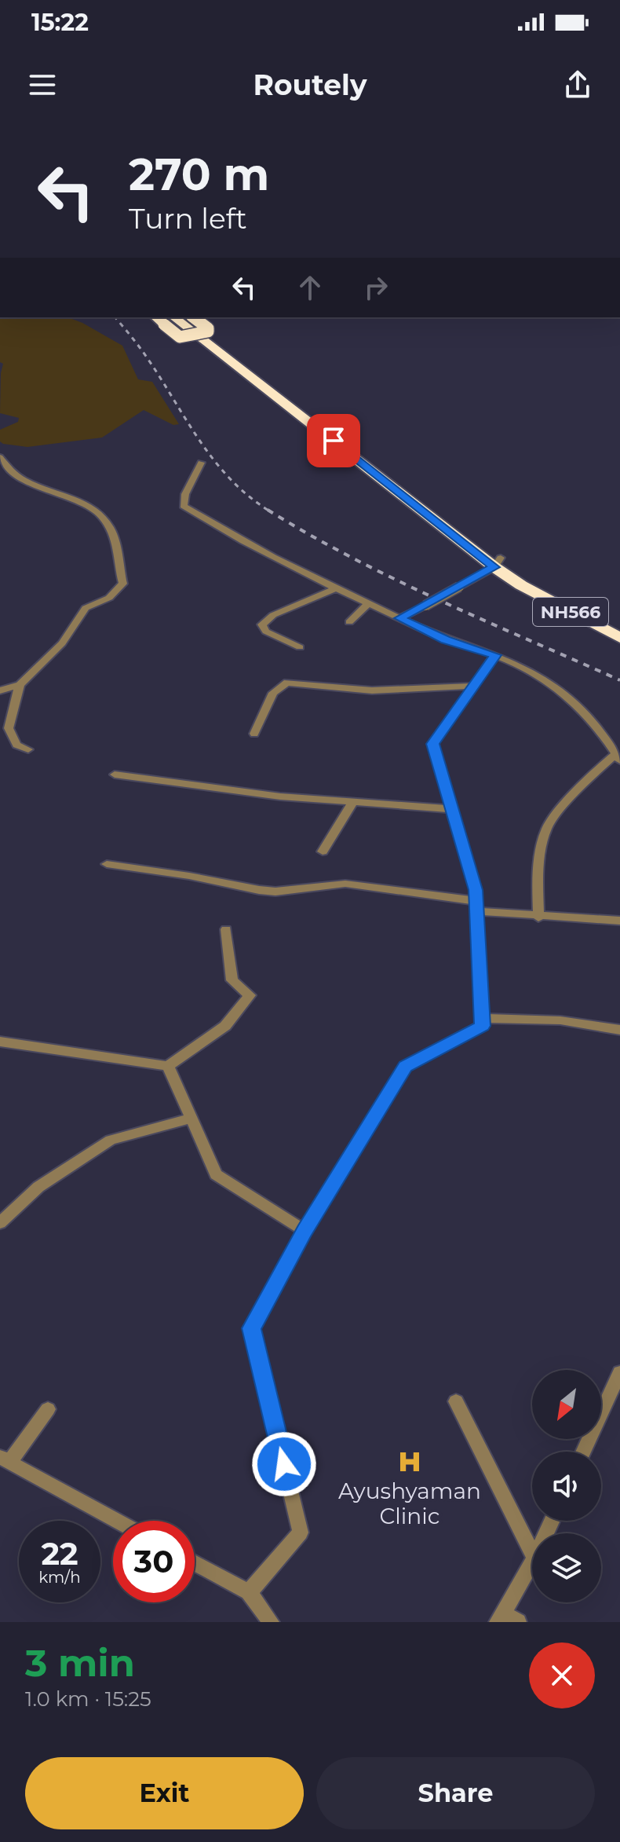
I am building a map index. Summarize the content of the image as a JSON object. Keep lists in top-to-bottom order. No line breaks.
{"streets":{"highway":["NH566"]},"places":{"hospital":["Ayushyaman Clinic"]},"north":"bottom left","page":{"status":"15:22","header":"Routely","turn":["270 m","Turn left"],"speed":"22 km/h","limit":"30","heading":["3 min","1.0 km · 15:25"],"buttons":["Exit","Share"]}}
